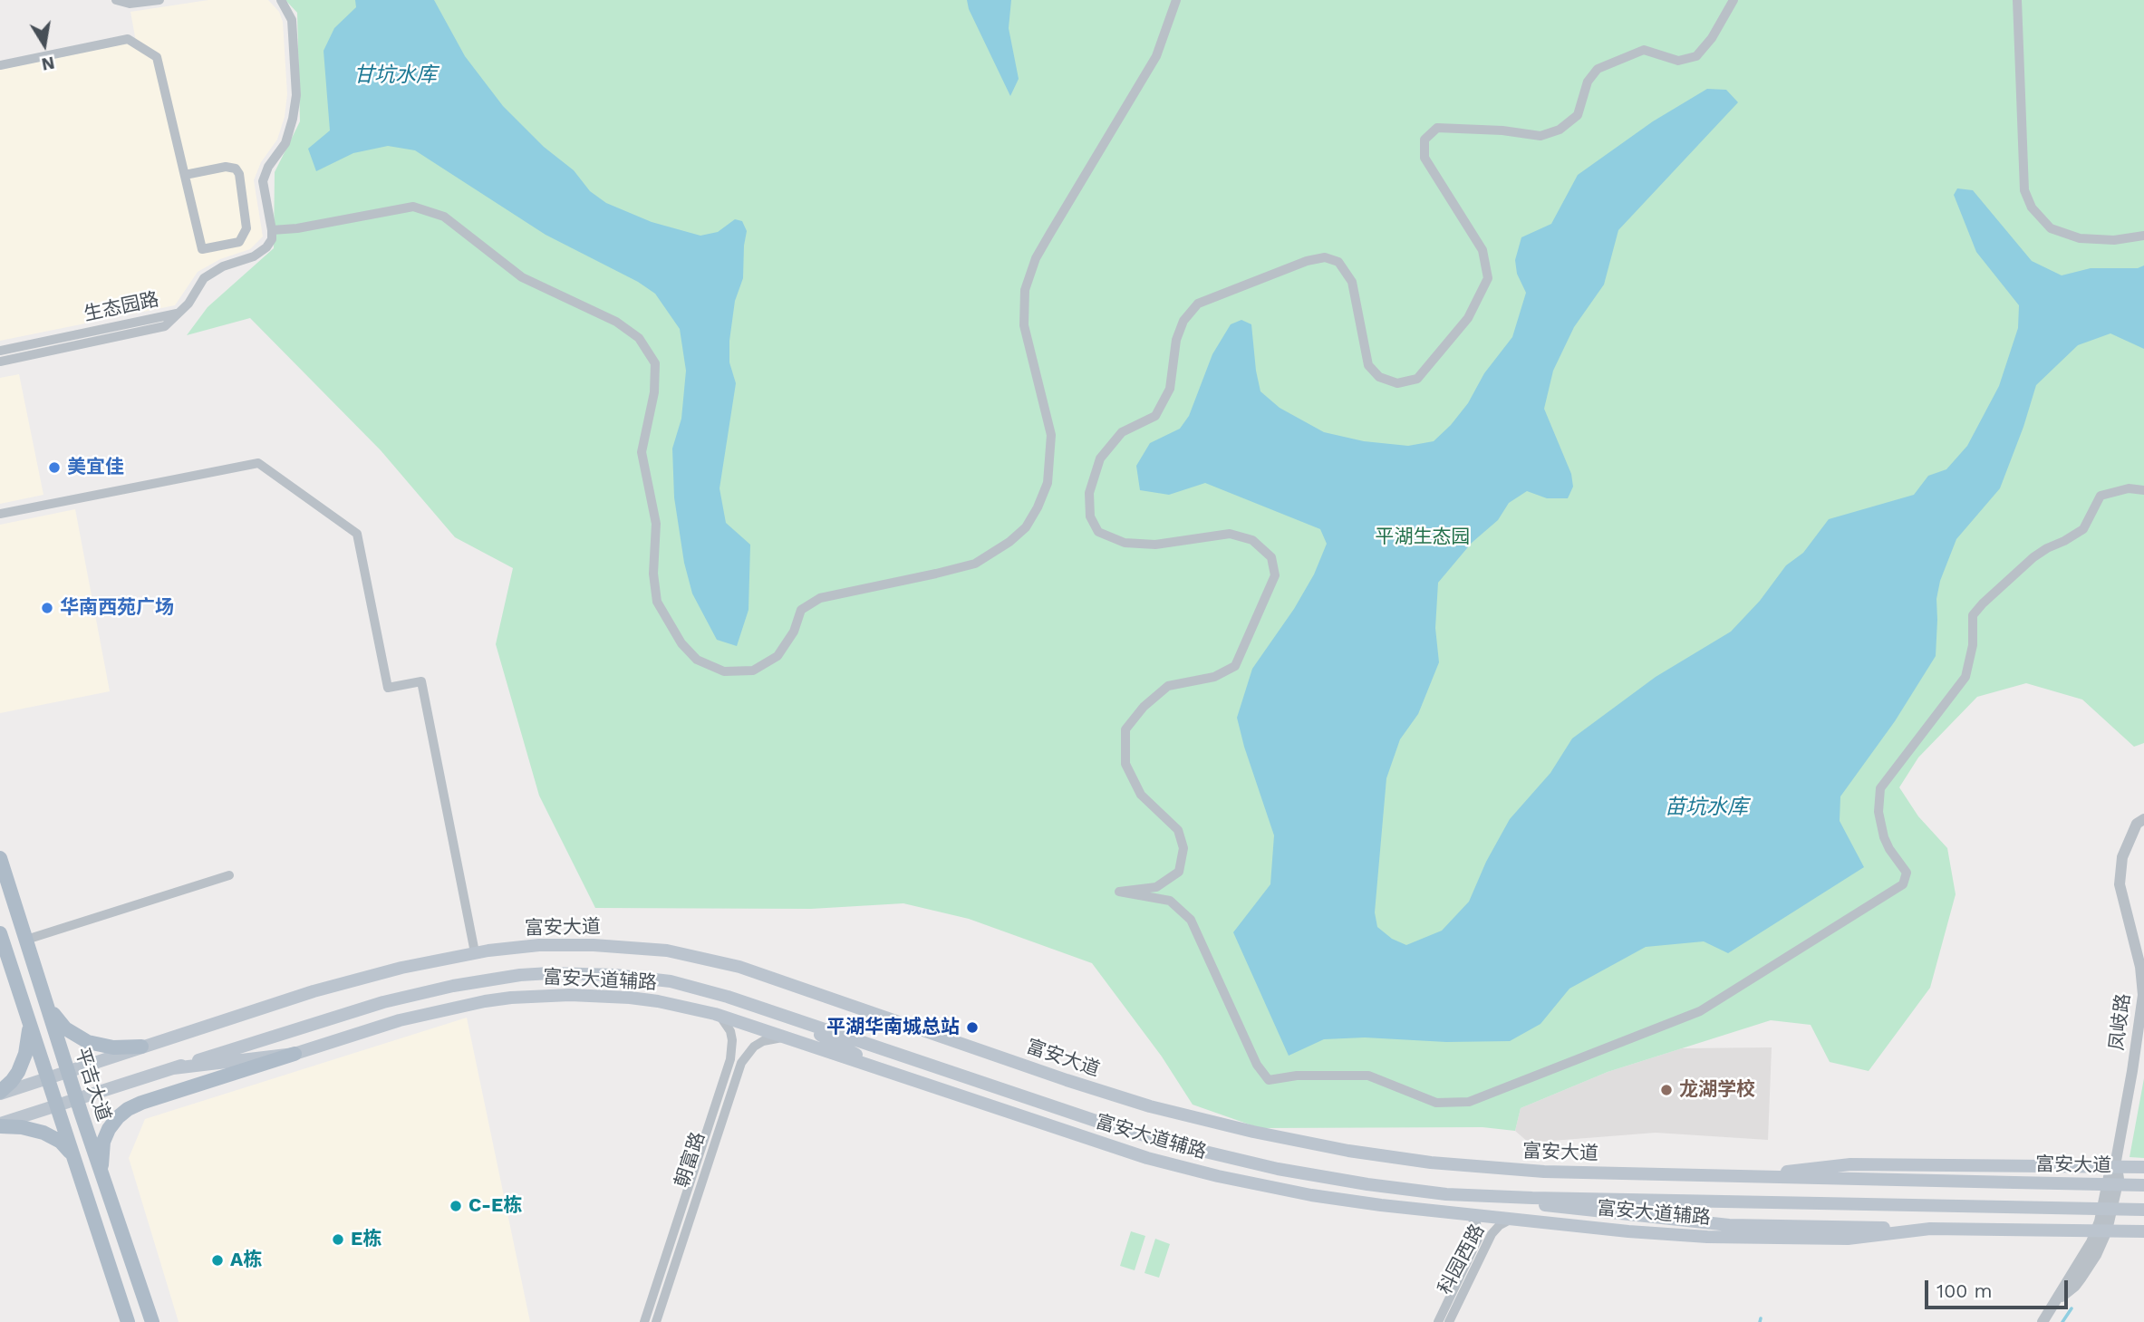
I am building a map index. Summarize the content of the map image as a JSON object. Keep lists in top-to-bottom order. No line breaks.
{"streets":{"main road":["富安大道","富安大道辅路","平吉大道"],"street":["生态园路","凤岐路","朝富路","科园西路"]},"crossings":[["富安大道","平吉大道"],["富安大道辅路","凤岐路"],["富安大道辅路","朝富路"],["富安大道辅路","科园西路"]],"water":["甘坑水库","苗坑水库"],"parks":["平湖生态园"],"places":["美宜佳","华南西苑广场","平湖华南城总站","龙湖学校","C-E栋","E栋","A栋"],"scale_bar":"100 m","north":"bottom"}
